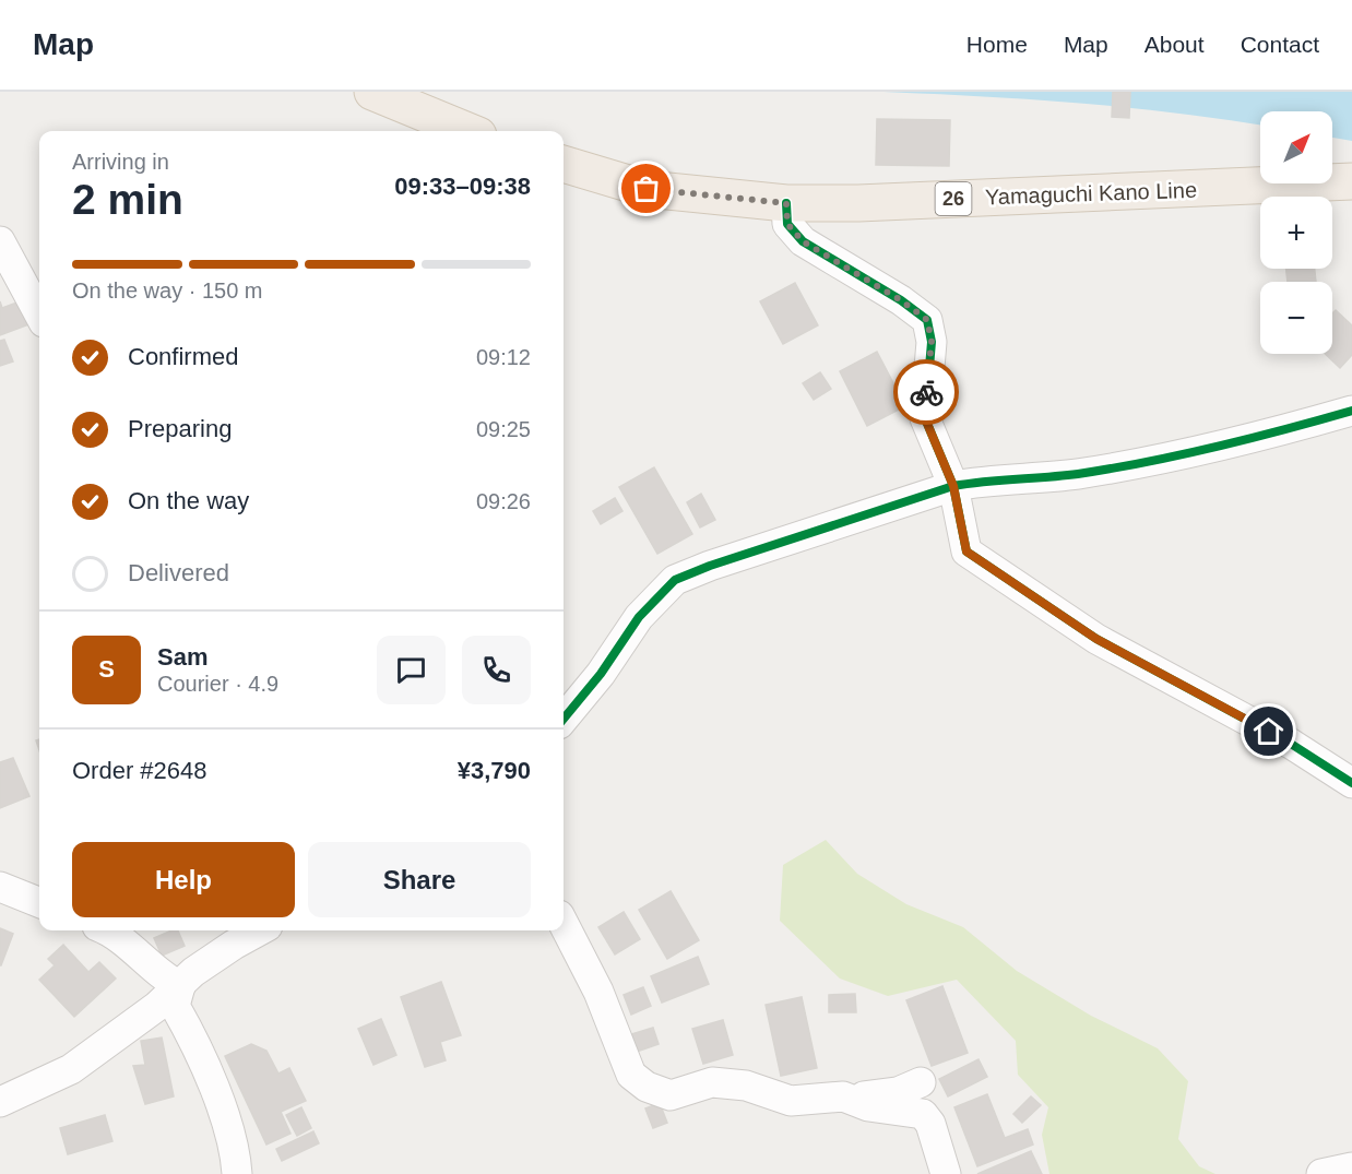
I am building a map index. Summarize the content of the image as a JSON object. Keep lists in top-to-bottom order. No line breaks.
{"streets":{"main road":["Yamaguchi Kano Line","26"]},"north":"top right","page":{"header":"Map","nav":["Home","Map","About","Contact"],"map_buttons":["+","−"],"heading":["2 min","Arriving in","09:33–09:38"],"panel":["Sam","Courier · 4.9","Order #2648","¥3,790"],"bar":"On the way · 150 m","list":[["Confirmed","09:12"],["Preparing","09:25"],["On the way","09:26"],"Delivered"],"round":"S","buttons":["Help","Share"]}}
